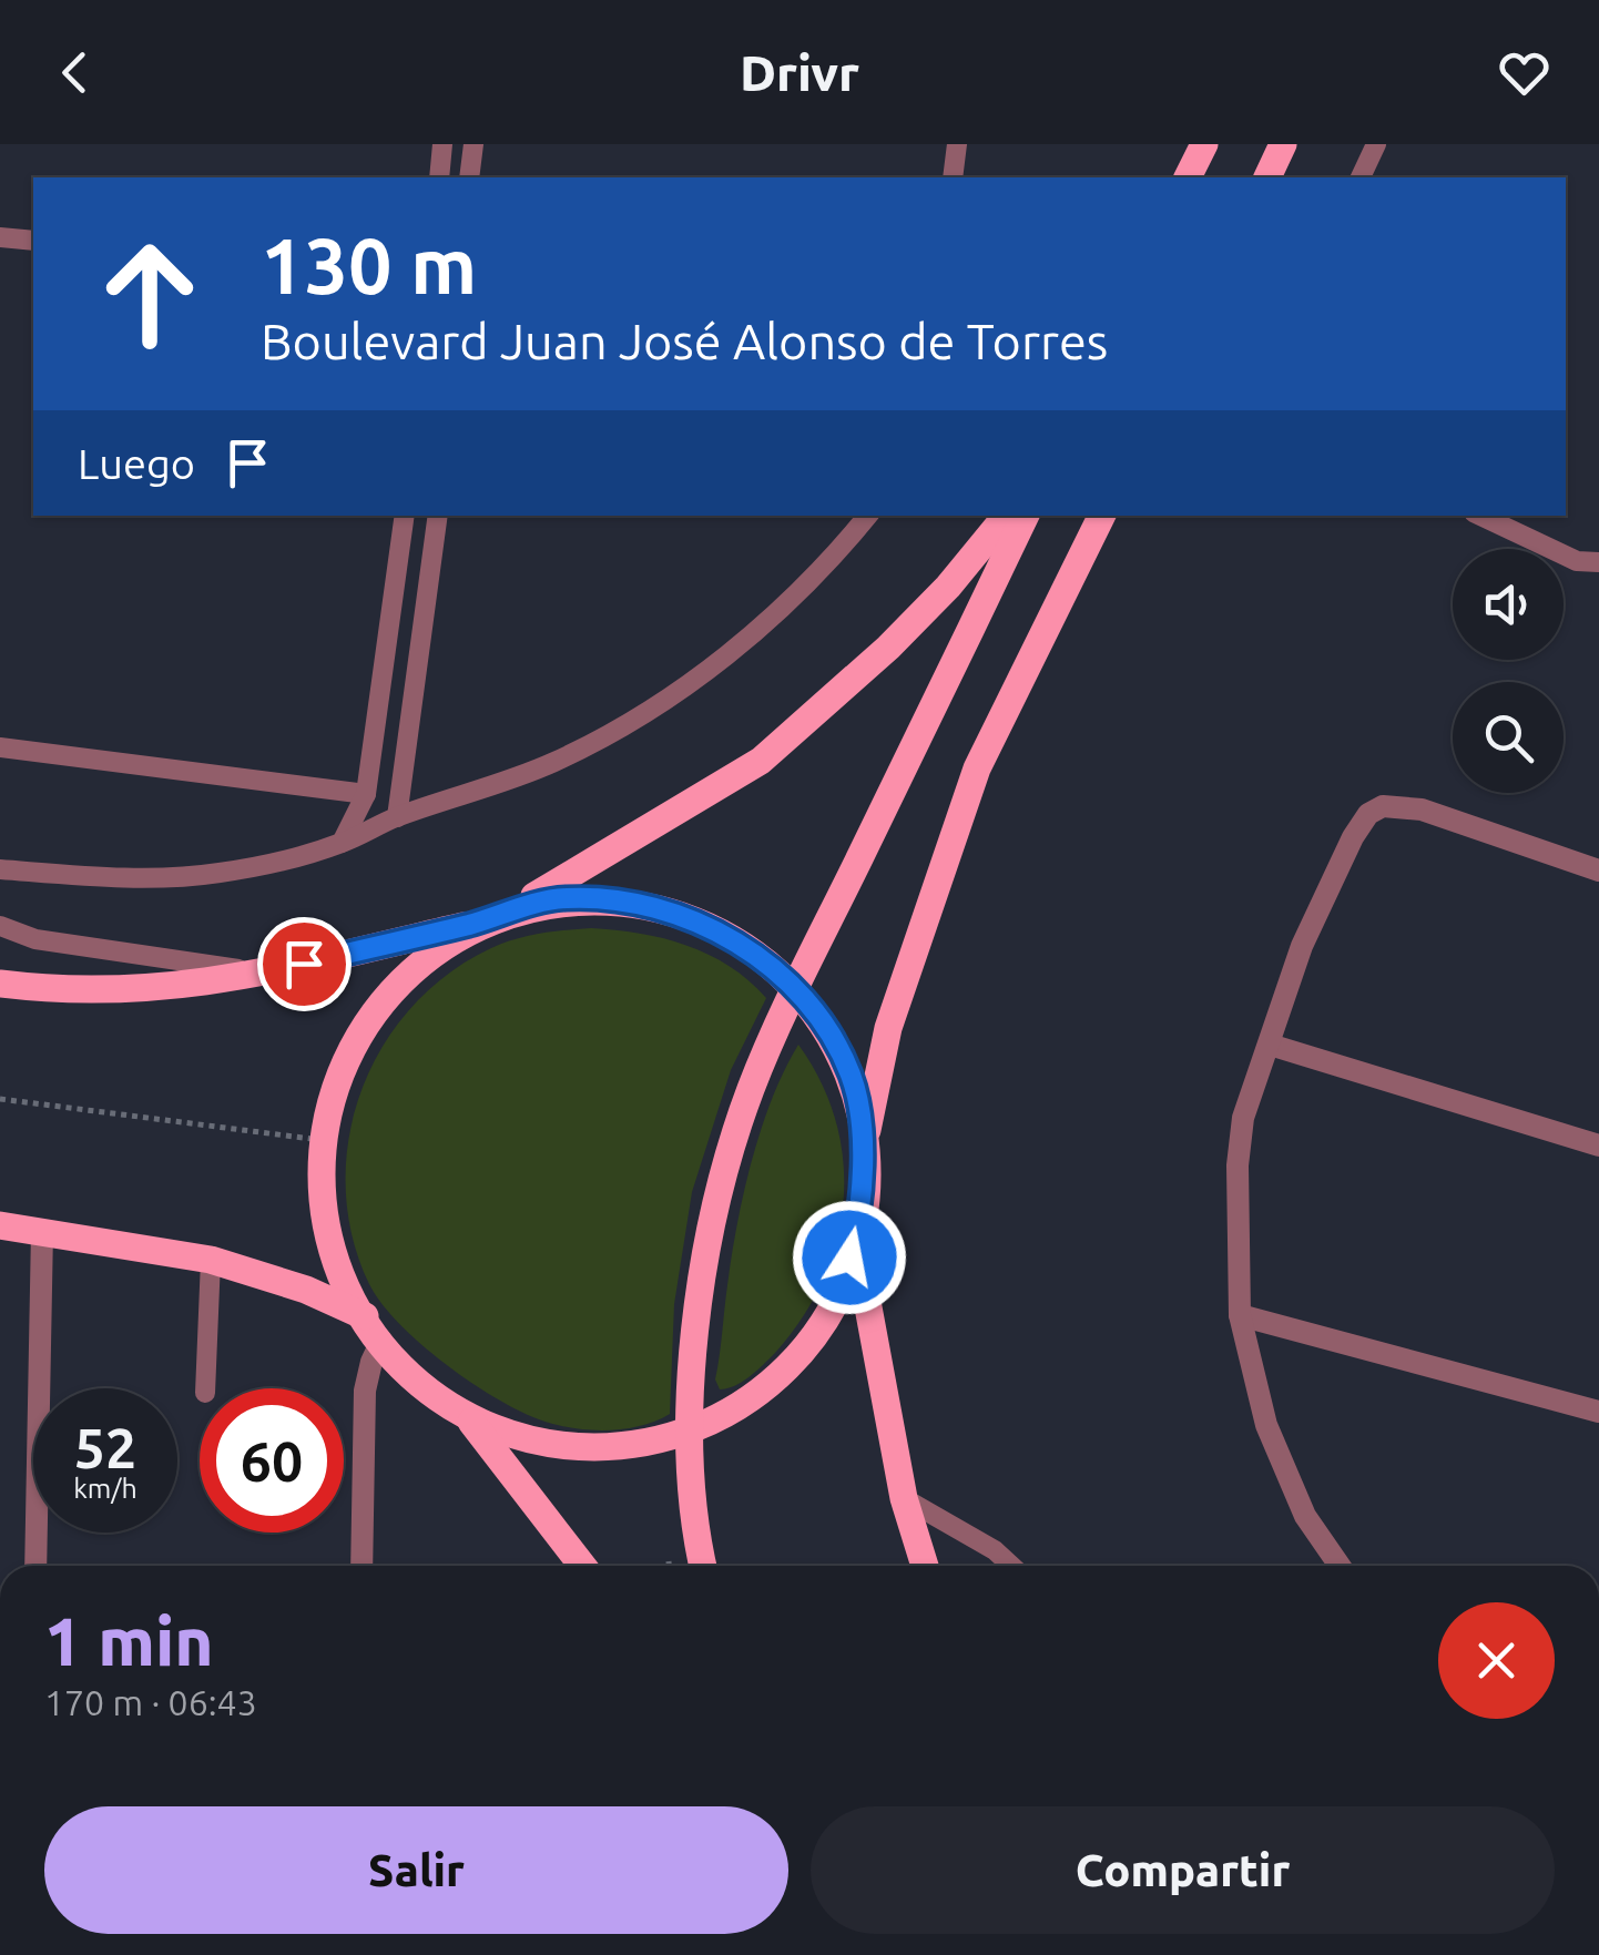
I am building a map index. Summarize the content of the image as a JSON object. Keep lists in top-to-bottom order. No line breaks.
{"page":{"header":"Drivr","turn":["130 m","Boulevard Juan José Alonso de Torres"],"then":"Luego","speed":"52 km/h","limit":"60","heading":["1 min","170 m · 06:43"],"buttons":["Salir","Compartir"]}}
